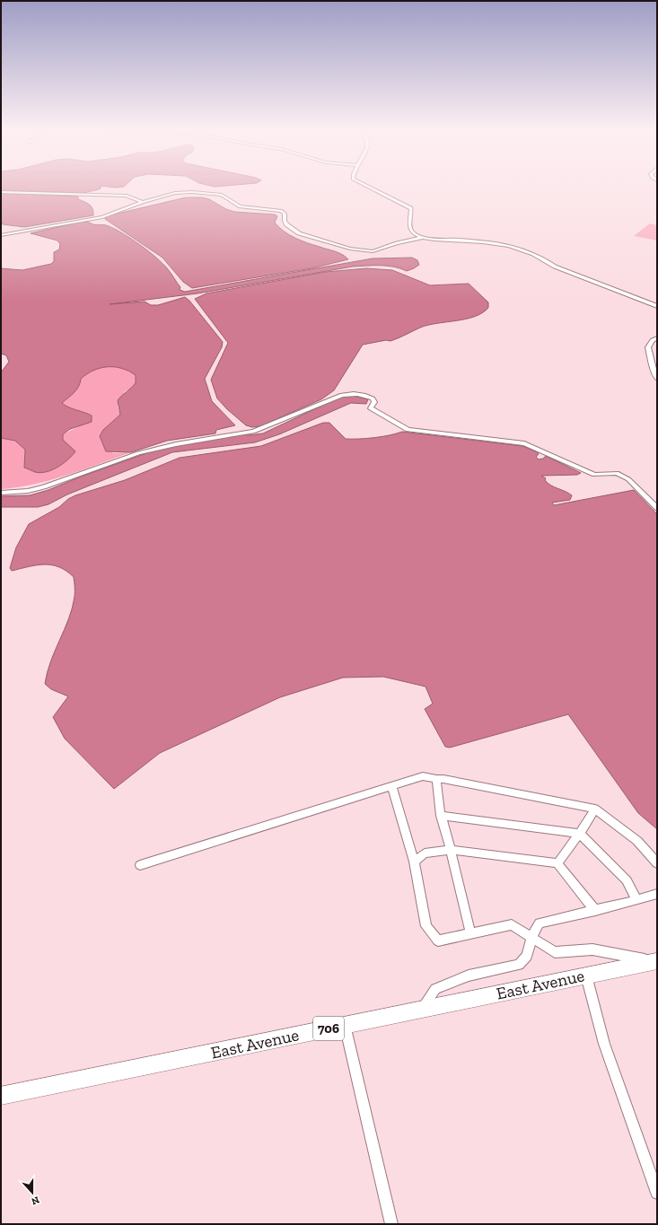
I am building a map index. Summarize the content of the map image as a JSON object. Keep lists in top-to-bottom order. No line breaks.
{"streets":{"main road":["East Avenue","706"]},"north":"bottom"}
